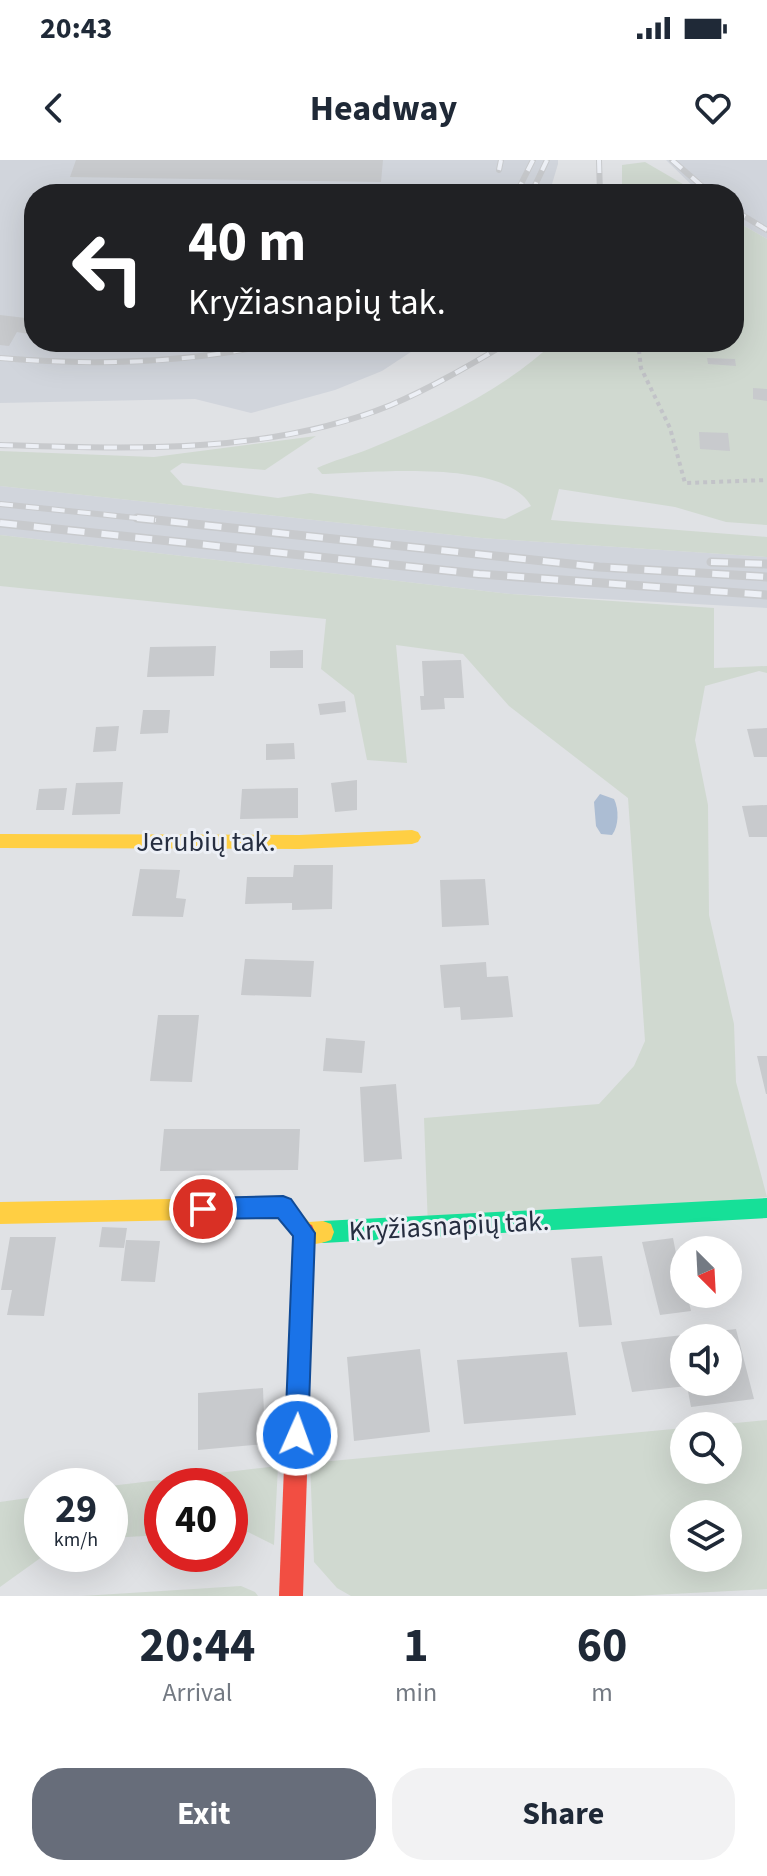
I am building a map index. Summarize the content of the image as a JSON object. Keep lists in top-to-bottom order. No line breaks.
{"streets":{"street":["Jerubių tak.","Kryžiasnapių tak."]},"north":"bottom right","page":{"status":"20:43","header":"Headway","turn":["40 m","Kryžiasnapių tak."],"speed":"29 km/h","limit":"40","eta":["20:44","Arrival","1","min","60","m"],"buttons":["Exit","Share"]}}
